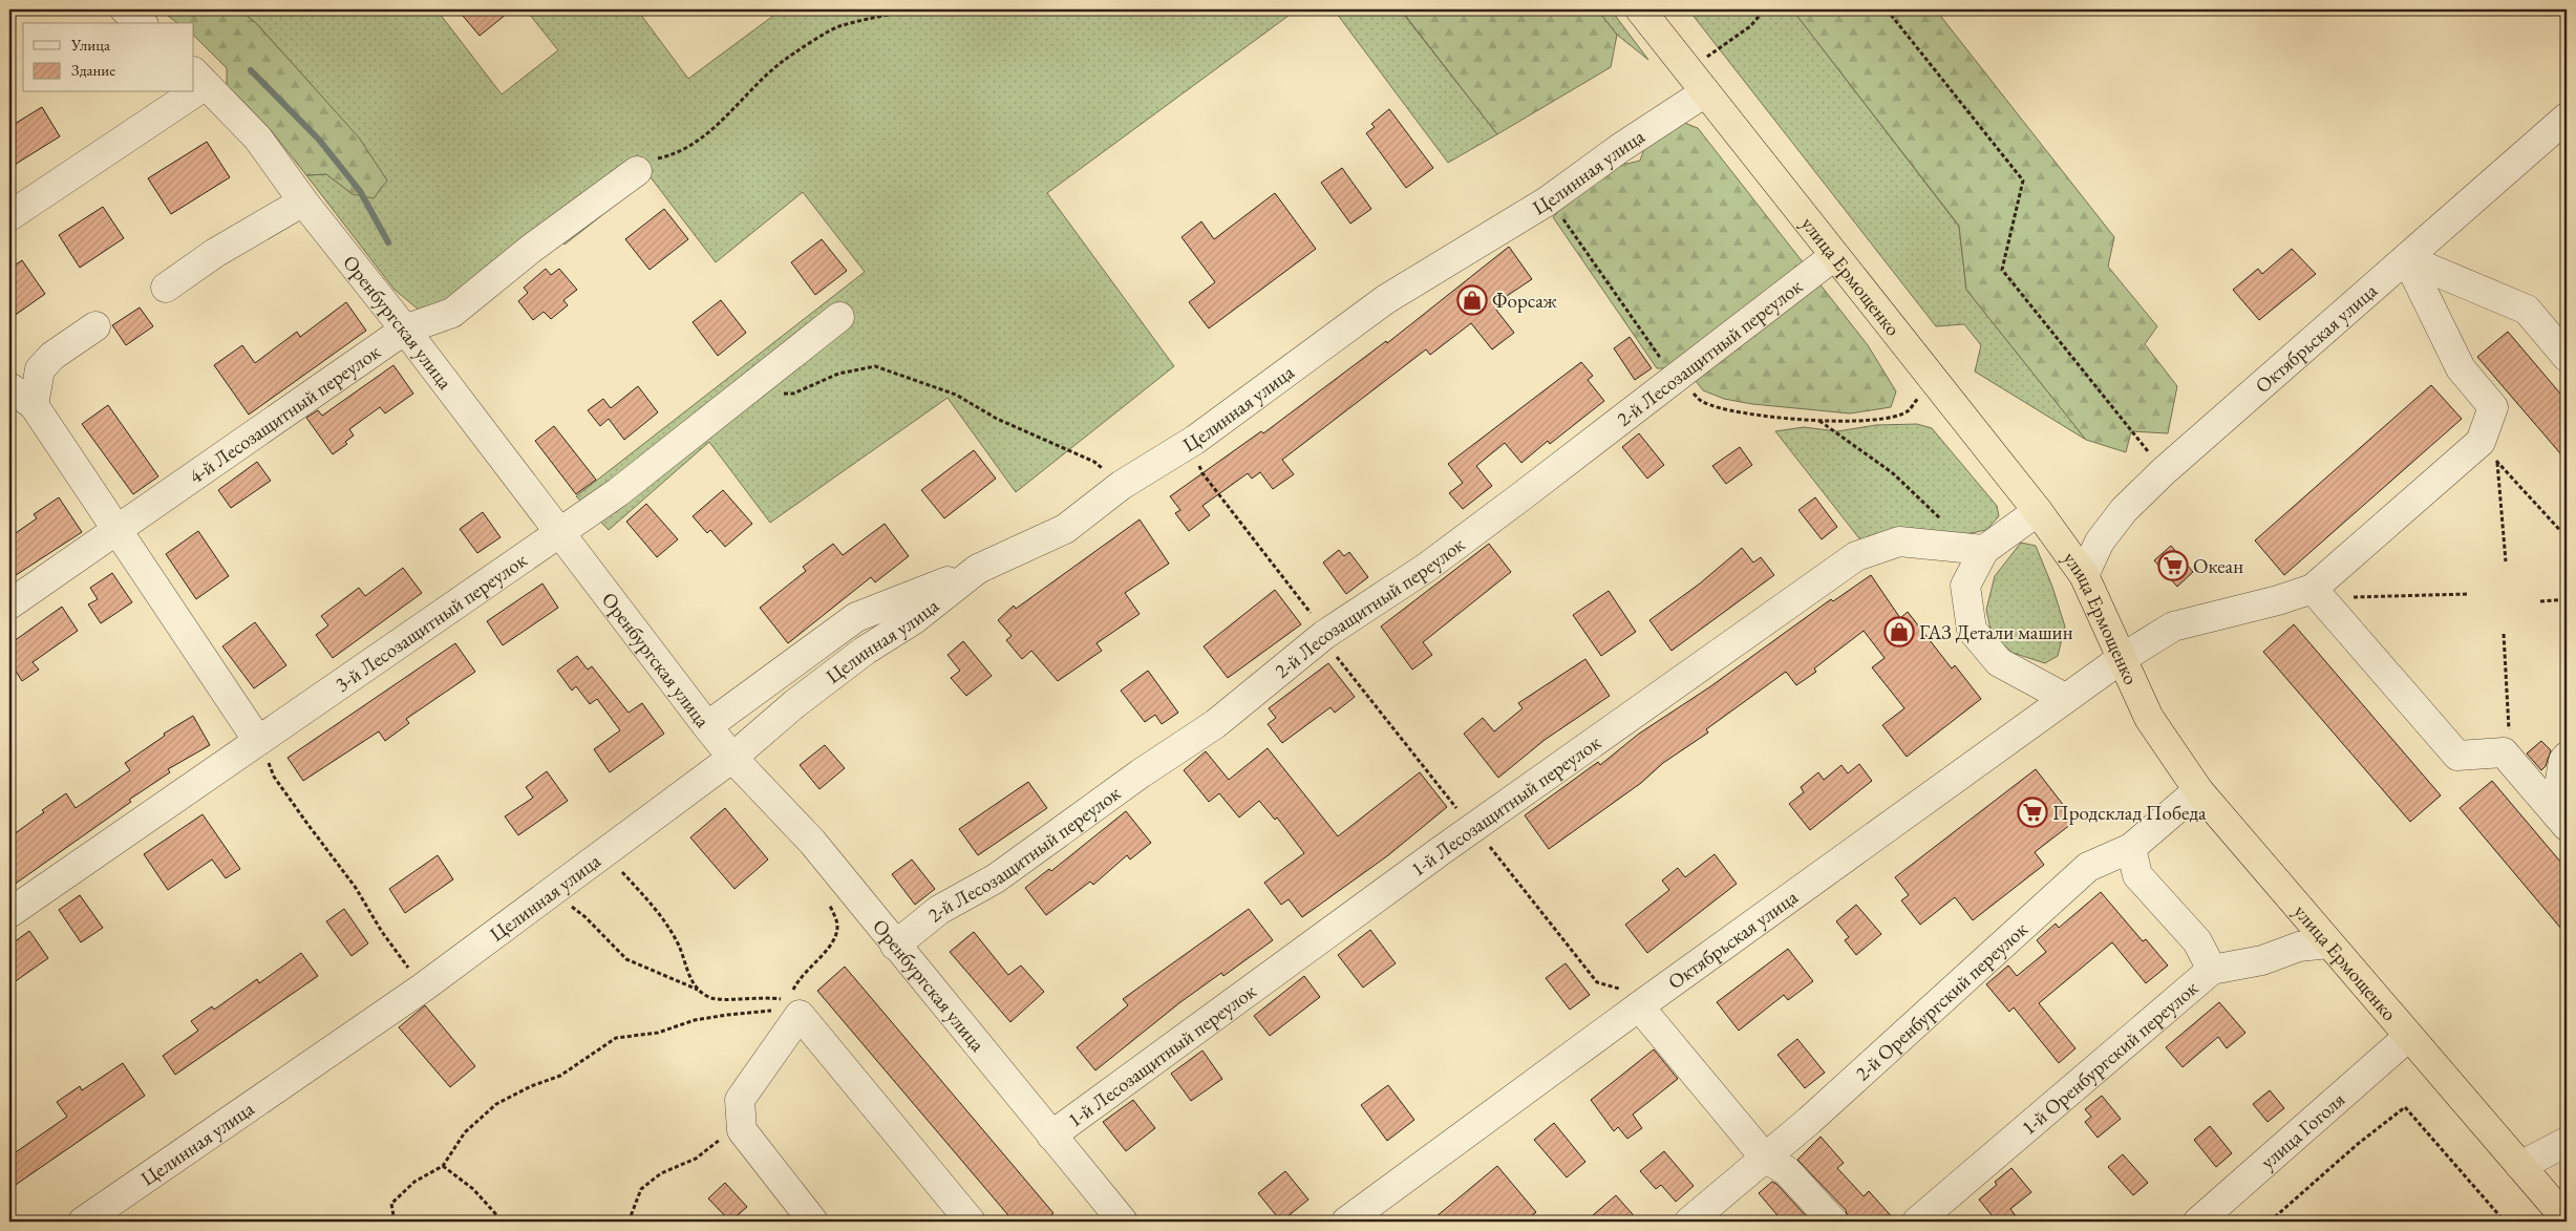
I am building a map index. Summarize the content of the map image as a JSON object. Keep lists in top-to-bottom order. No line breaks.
{"streets":{"highway":["улица Ермощенко"],"street":["Целинная улица","Оренбургская улица","Октябрьская улица","2-й Лесозащитный переулок","4-й Лесозащитный переулок","3-й Лесозащитный переулок","1-й Лесозащитный переулок","2-й Оренбургский переулок","1-й Оренбургский переулок","улица Гоголя"]},"crossings":[["Целинная улица","улица Ермощенко"],["Целинная улица","Оренбургская улица"],["улица Ермощенко","Октябрьская улица"],["улица Ермощенко","2-й Лесозащитный переулок"],["улица Ермощенко","2-й Оренбургский переулок"],["улица Ермощенко","1-й Оренбургский переулок"],["улица Ермощенко","улица Гоголя"],["Оренбургская улица","2-й Лесозащитный переулок"],["Оренбургская улица","4-й Лесозащитный переулок"],["Оренбургская улица","3-й Лесозащитный переулок"],["Оренбургская улица","1-й Лесозащитный переулок"]],"places":{"shop":["Форсаж","ГАЗ Детали машин"],"supermarket":["Океан","Продсклад Победа"]},"legend":["Улица","Здание"]}
